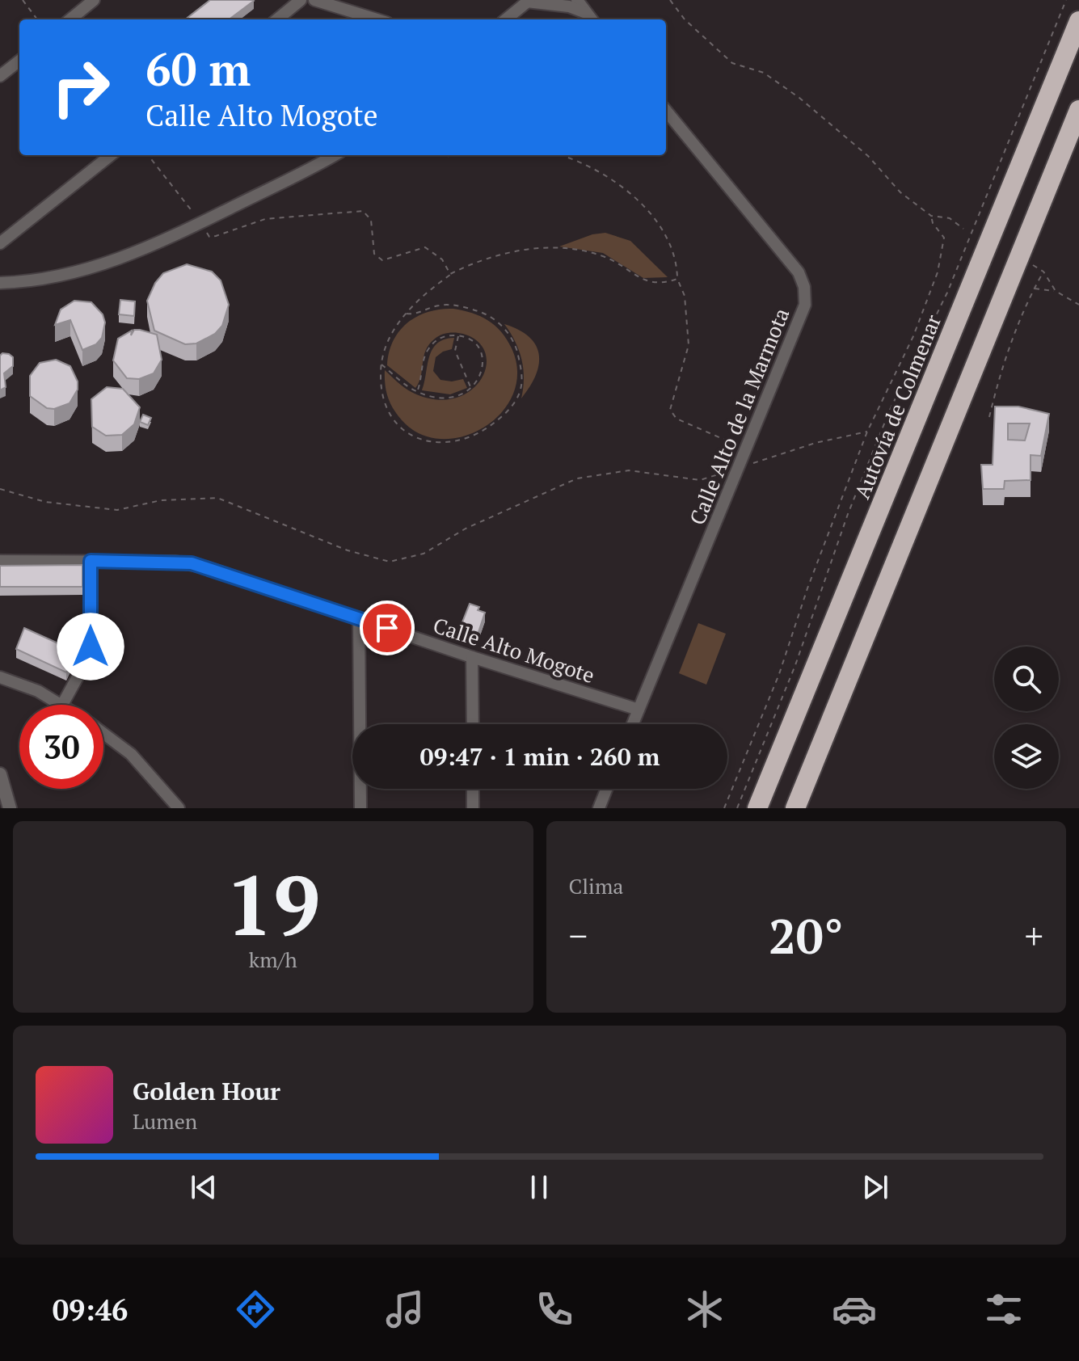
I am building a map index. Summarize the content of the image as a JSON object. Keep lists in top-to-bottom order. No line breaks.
{"streets":{"highway":["Autovía de Colmenar"],"street":["Calle Alto de la Marmota","Calle Alto Mogote"]},"crossings":[["Calle Alto de la Marmota","Calle Alto Mogote"]],"page":{"turn":["60 m","Calle Alto Mogote"],"limit":"30","trip":"09:47 · 1 min · 260 m","tile":[["19","km/h"],"Clima"],"heat":["−","20°","+"],"song":["Golden Hour","Lumen"],"tabs":"09:46"}}
